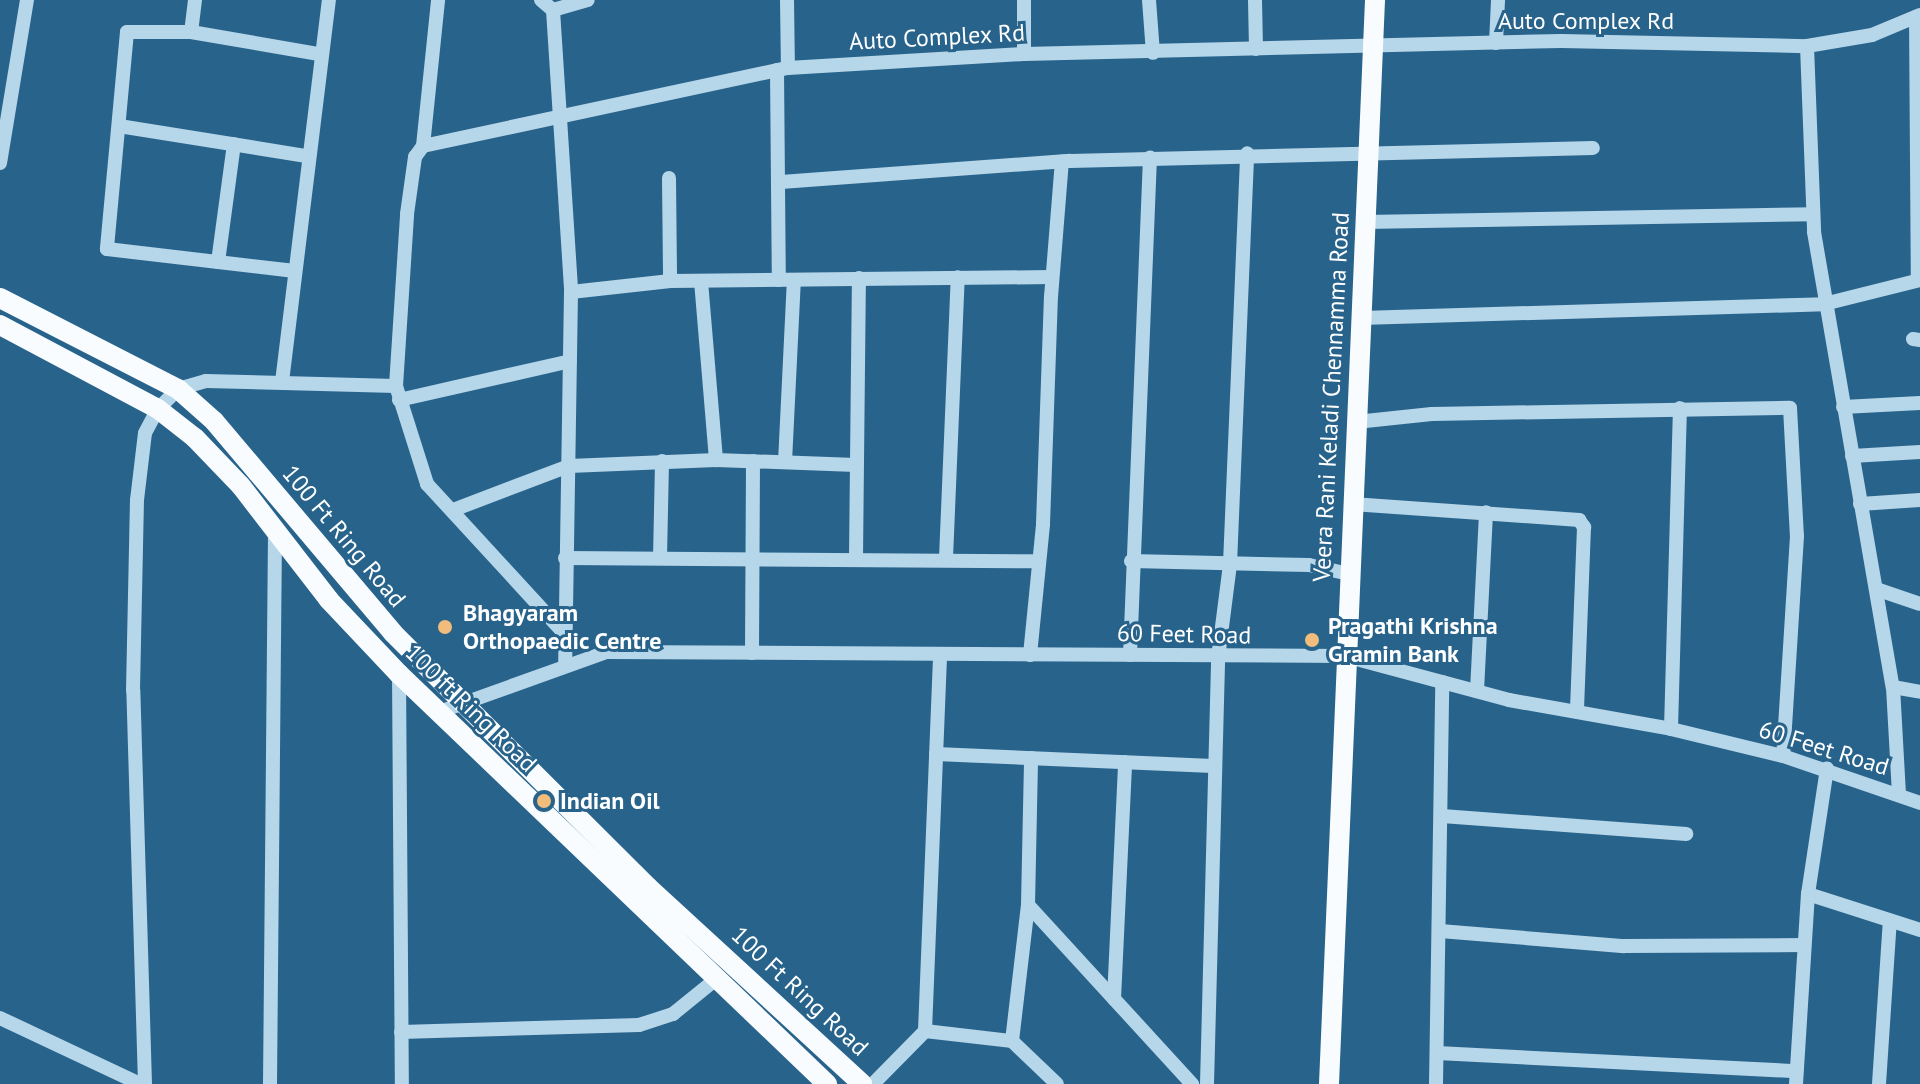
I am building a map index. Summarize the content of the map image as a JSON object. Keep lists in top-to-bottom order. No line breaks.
{"streets":{"main road":["Veera Rani Keladi Chennamma Road","100 Ft Ring Road","100 ft Ring Road"],"street":["Auto Complex Rd","60 Feet Road"]},"crossings":[["Auto Complex Rd","Veera Rani Keladi Chennamma Road"],["Veera Rani Keladi Chennamma Road","60 Feet Road"],["100 Ft Ring Road","60 Feet Road"],["60 Feet Road","100 ft Ring Road"]],"places":["Bhagyaram Orthopaedic Centre","Pragathi Krishna Gramin Bank","Indian Oil"]}
